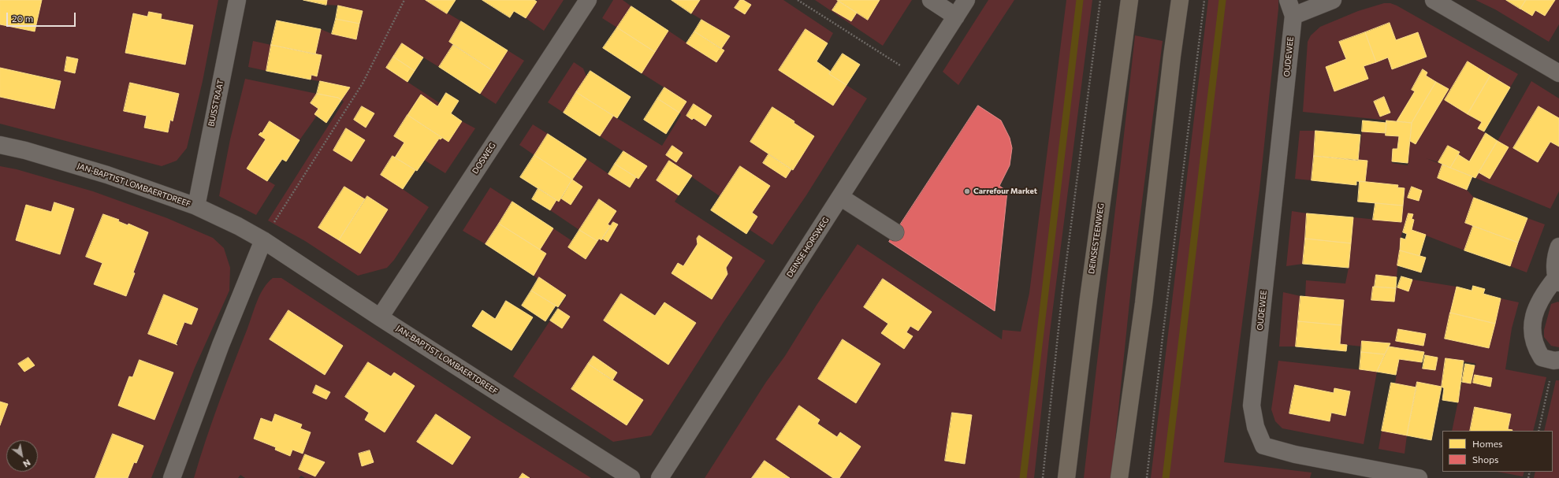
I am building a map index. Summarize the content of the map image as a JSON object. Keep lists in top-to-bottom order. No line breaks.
{"streets":{"highway":["DEINSESTEENWEG"],"street":["OUDEWEE","BUISSTRAAT","DOSWEG","JAN-BAPTIST LOMBAERTDREEF","DEINSE HORSWEG"]},"crossings":[["BUISSTRAAT","JAN-BAPTIST LOMBAERTDREEF"],["DOSWEG","JAN-BAPTIST LOMBAERTDREEF"]],"places":["Carrefour Market"],"legend":["Homes","Shops"],"scale_bar":"20 m","north":"bottom right"}
